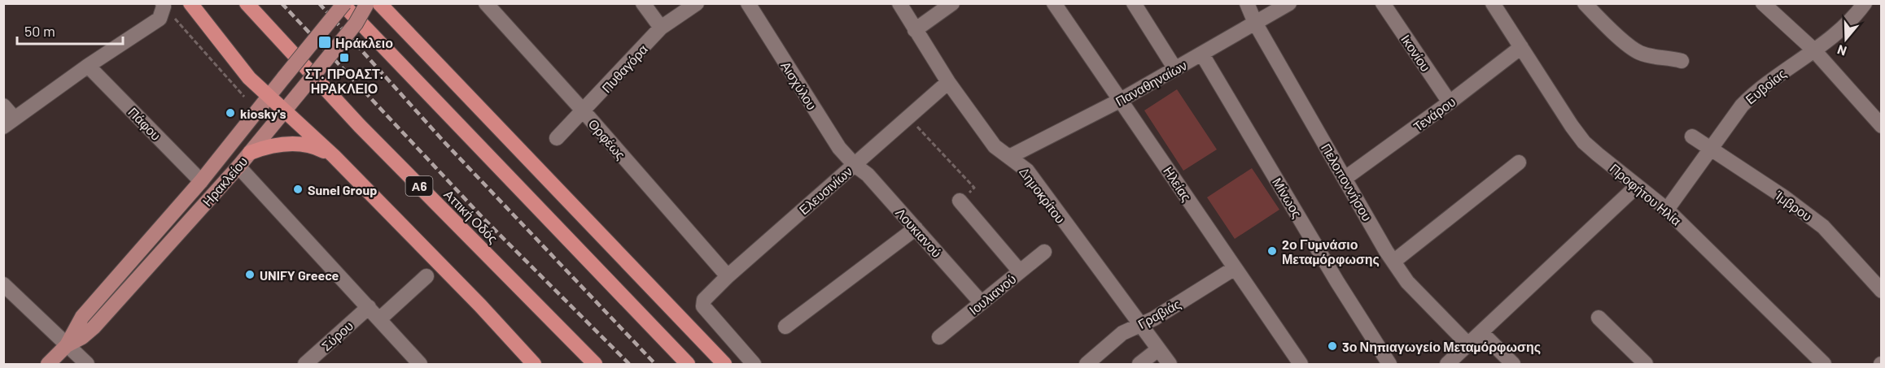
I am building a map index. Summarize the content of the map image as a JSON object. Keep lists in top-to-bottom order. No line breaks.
{"streets":{"highway":["Α6","Αττική Οδός"],"main road":["Ηρακλείου"],"street":["Ικονίου","Πυθαγόρα","Παναθηναίων","Αισχύλου","Ευβοίας","Τενάρου","Πάφου","Ορφέως","Πελοποννήσου","Ηλείας","Ελευσινίων","Προφήτου Ηλία","Δημοκρίτου","Μίνωος","Ίμβρου","Λουκιανού","Ιουλιανού","Γραβιάς","Σύρου"]},"crossings":[["Ικονίου","Τενάρου"],["Πυθαγόρα","Ορφέως"],["Παναθηναίων","Πελοποννήσου"],["Παναθηναίων","Ηλείας"],["Παναθηναίων","Δημοκρίτου"],["Παναθηναίων","Μίνωος"],["Αισχύλου","Ελευσινίων"],["Αισχύλου","Λουκιανού"],["Ευβοίας","Προφήτου Ηλία"],["Ευβοίας","Ίμβρου"],["Τενάρου","Πελοποννήσου"],["Τενάρου","Προφήτου Ηλία"],["Πάφου","Ηρακλείου"],["Ορφέως","Ελευσινίων"],["Ηλείας","Γραβιάς"],["Ελευσινίων","Δημοκρίτου"],["Ελευσινίων","Λουκιανού"],["Δημοκρίτου","Γραβιάς"],["Λουκιανού","Ιουλιανού"]],"places":{"transit":["Ηράκλειο","ΣΤ. ΠΡΟΑΣΤ. ΗΡΑΚΛΕΙΟ"],"other":["kiosky's","Sunel Group","2ο Γυμνάσιο Μεταμόρφωσης","UNIFY Greece","3ο Νηπιαγωγείο Μεταμόρφωσης"]},"scale_bar":"50 m","north":"bottom"}
